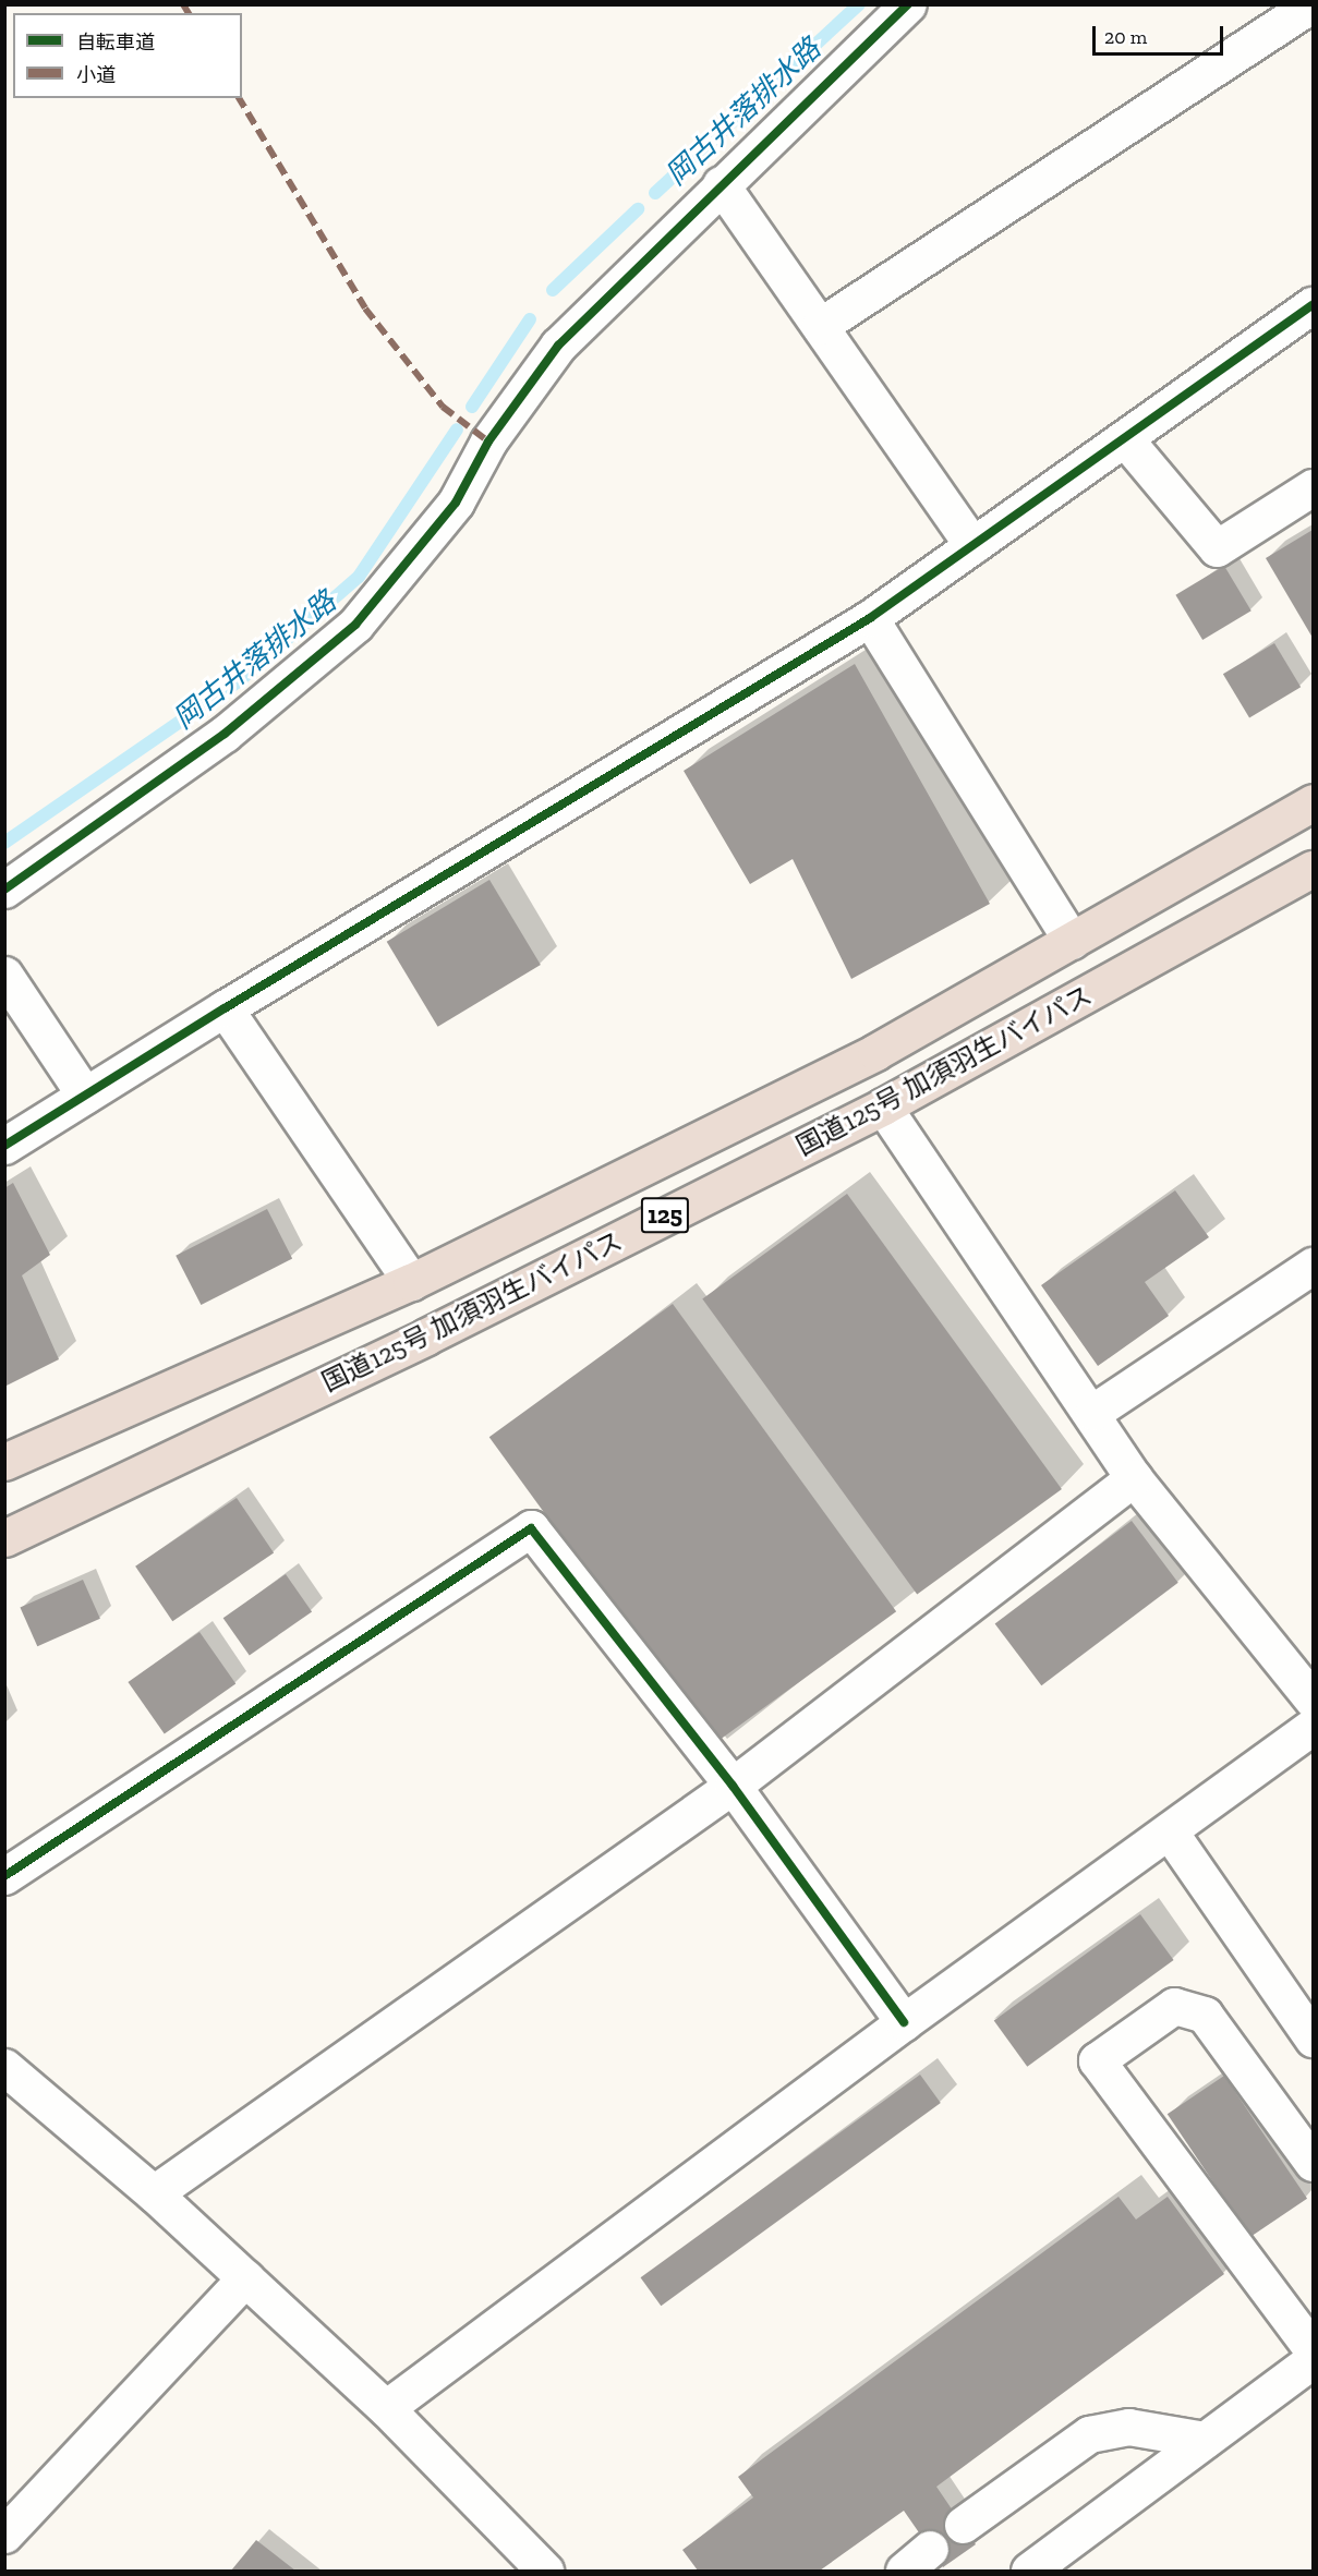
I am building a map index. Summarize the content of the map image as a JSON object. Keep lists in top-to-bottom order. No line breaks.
{"streets":{"highway":["国道125号 加須羽生バイパス","125"]},"water":["岡古井落排水路"],"legend":["自転車道","小道"],"scale_bar":"20 m"}
